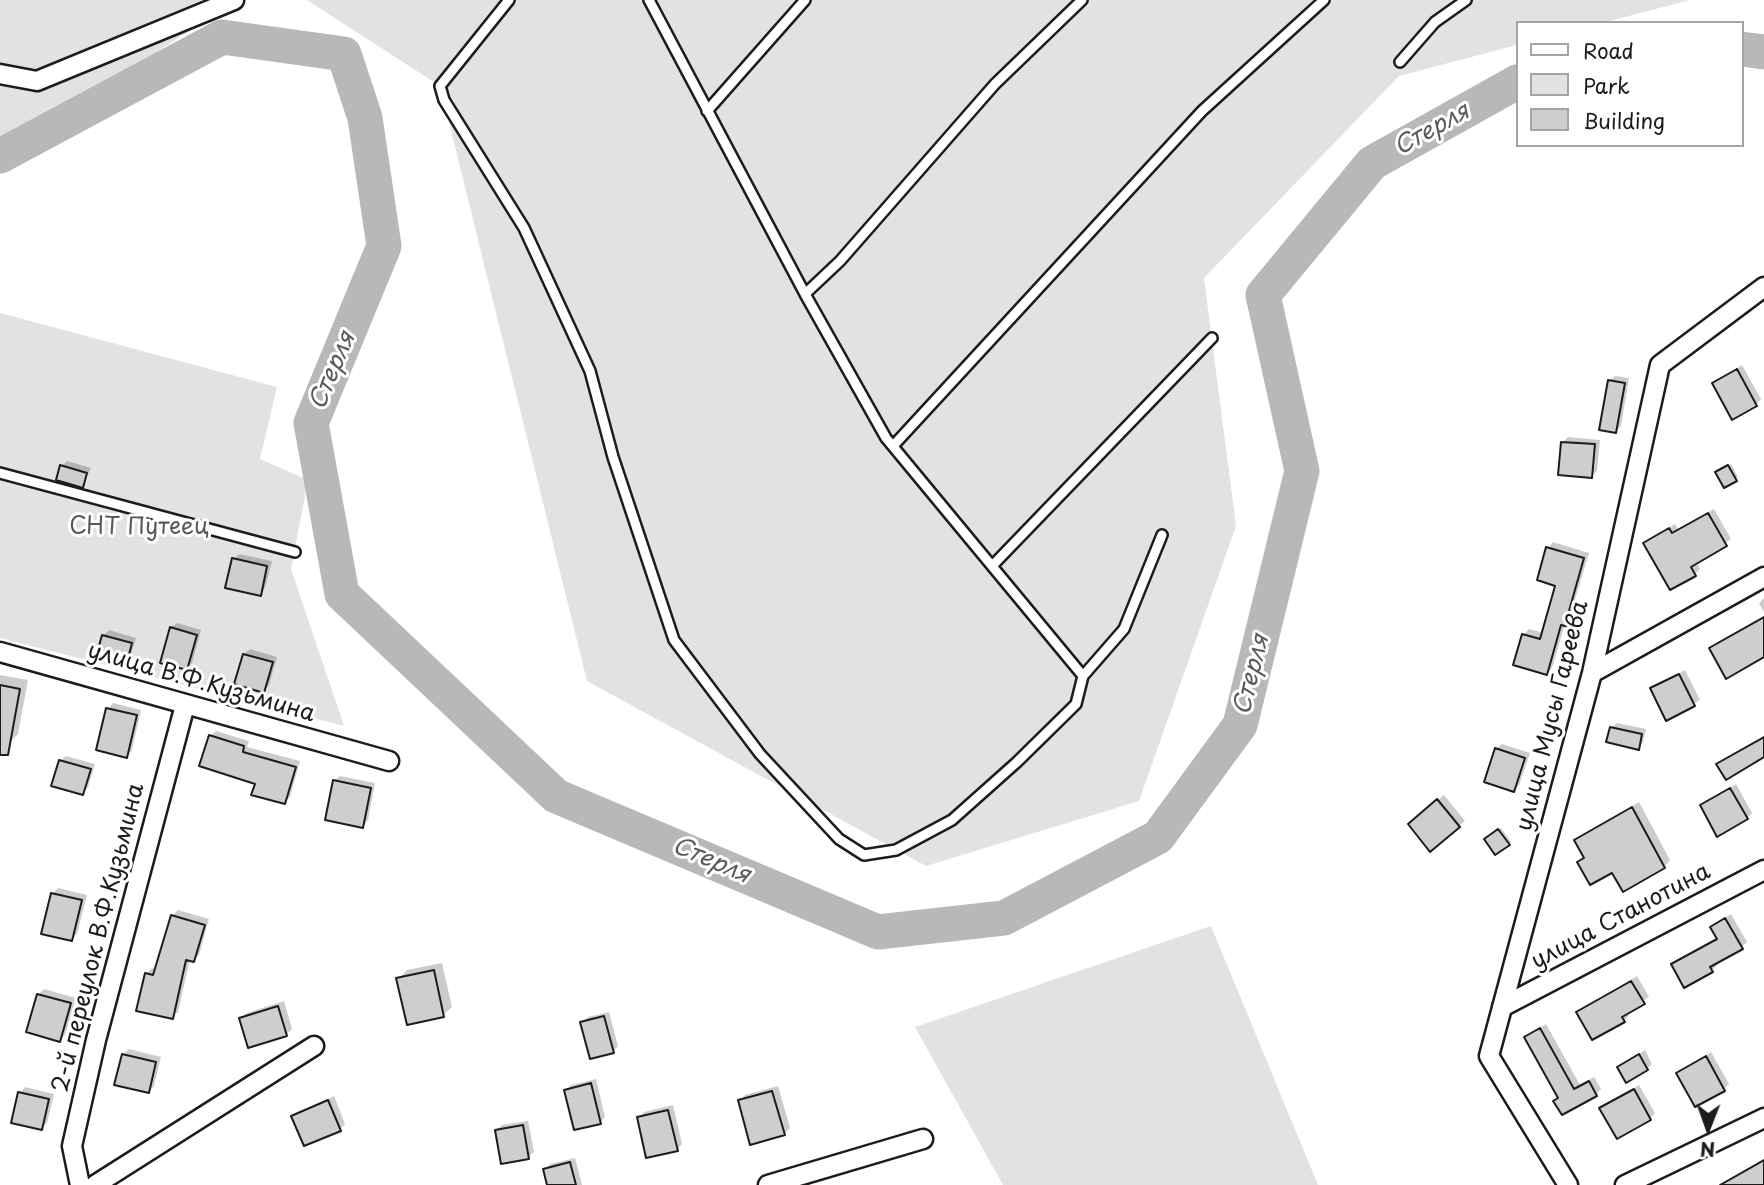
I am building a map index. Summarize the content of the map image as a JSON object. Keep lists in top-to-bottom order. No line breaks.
{"streets":{"street":["улица В.Ф.Кузьмина","улица Мусы Гареева","улица Станотина","2-й переулок В.Ф.Кузьмина"]},"crossings":[["улица В.Ф.Кузьмина","2-й переулок В.Ф.Кузьмина"],["улица Мусы Гареева","улица Станотина"]],"water":["Стерля"],"parks":["СНТ Путеец"],"legend":["Road","Park","Building"],"north":"bottom"}
